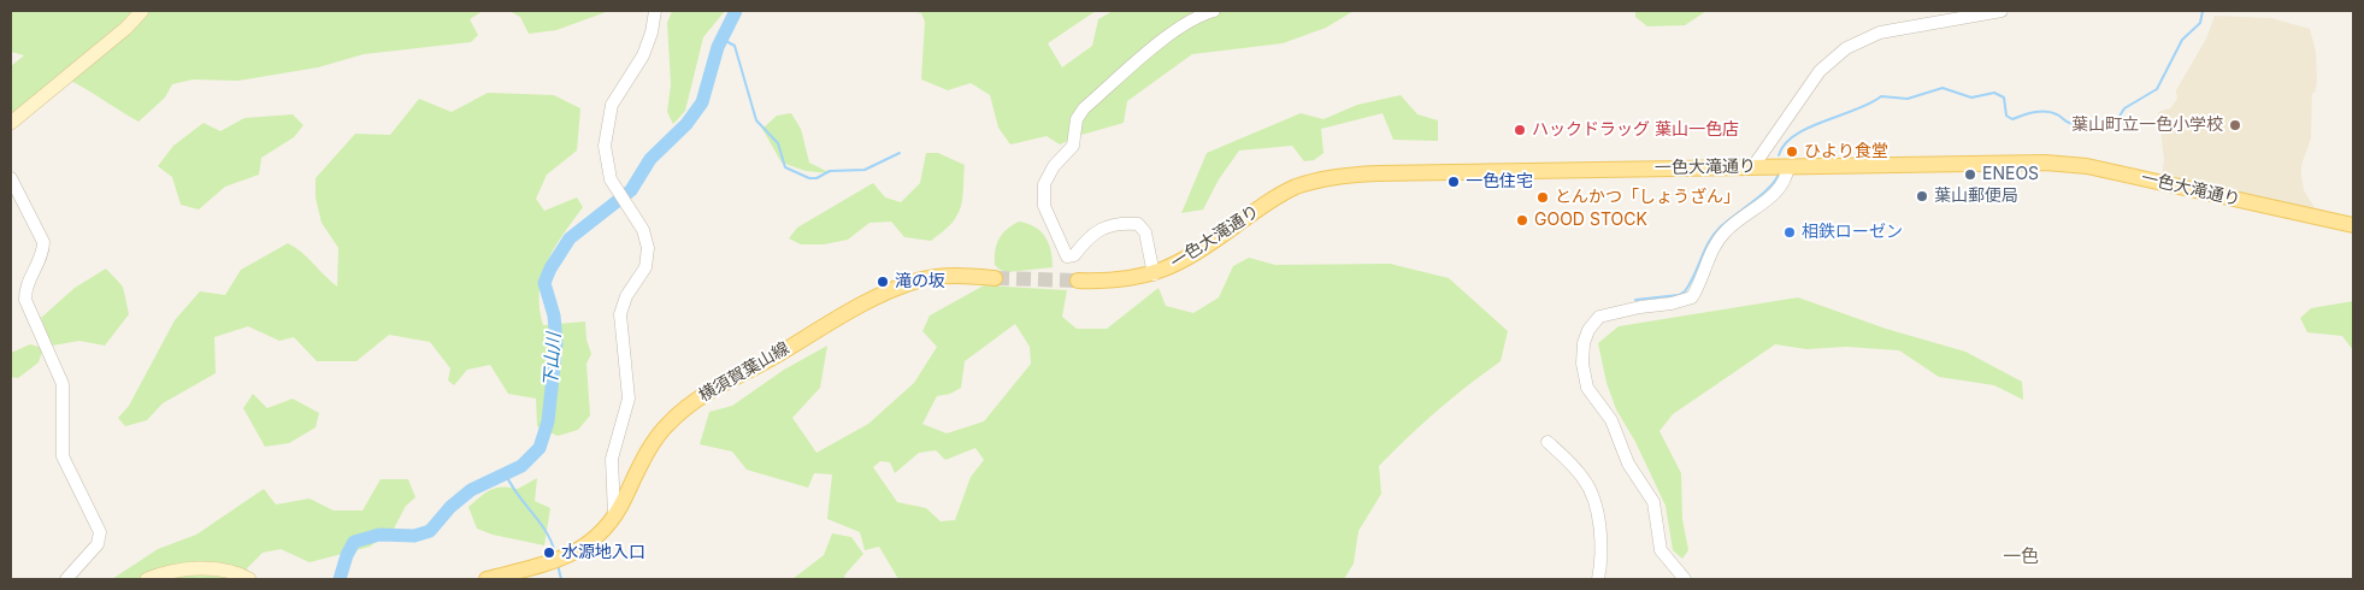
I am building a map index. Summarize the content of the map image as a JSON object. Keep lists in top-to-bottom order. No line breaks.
{"streets":{"main road":["一色大滝通り","横須賀葉山線"]},"districts":["一色"],"water":["下山川"],"places":["葉山町立一色小学校","ハックドラッグ 葉山一色店","ひより食堂","ENEOS","一色住宅","葉山郵便局","とんかつ「しょうざん」","GOOD STOCK","相鉄ローゼン","滝の坂","水源地入口"]}
